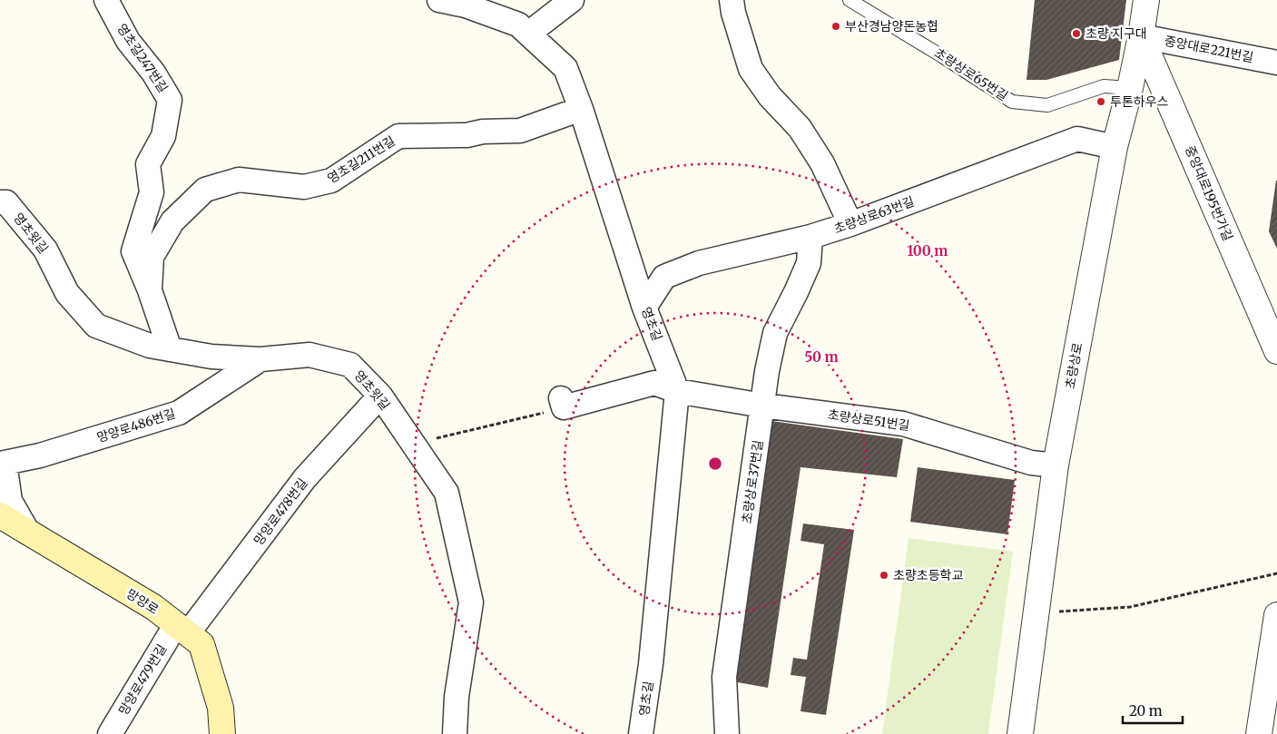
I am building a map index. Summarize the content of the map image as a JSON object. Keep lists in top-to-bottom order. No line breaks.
{"streets":{"main road":["망양로"],"street":["중앙대로221번길","영초길247번길","영초길211번길","중앙대로195번가길","초량상로63번길","영초윗길","영초길","초량상로","초량상로51번길","망양로486번길","초량상로37번길","망양로478번길","망양로479번길"],"lane":["초량상로65번길"]},"crossings":[["중앙대로221번길","중앙대로195번가길"],["중앙대로221번길","초량상로"],["영초길247번길","영초길211번길"],["영초길247번길","영초윗길"],["초량상로65번길","초량상로"],["영초길211번길","영초길"],["중앙대로195번가길","초량상로"],["초량상로63번길","영초길"],["초량상로63번길","초량상로"],["초량상로63번길","초량상로37번길"],["영초윗길","망양로486번길"],["영초윗길","망양로478번길"],["영초길","초량상로51번길"],["초량상로","초량상로51번길"],["초량상로51번길","초량상로37번길"],["망양로478번길","망양로"],["망양로478번길","망양로479번길"],["망양로","망양로479번길"]],"places":["부산경남양돈농협","초량 지구대","투톤하우스","초량초등학교"],"scale_bar":"20 m","rings":["100 m","50 m"]}
